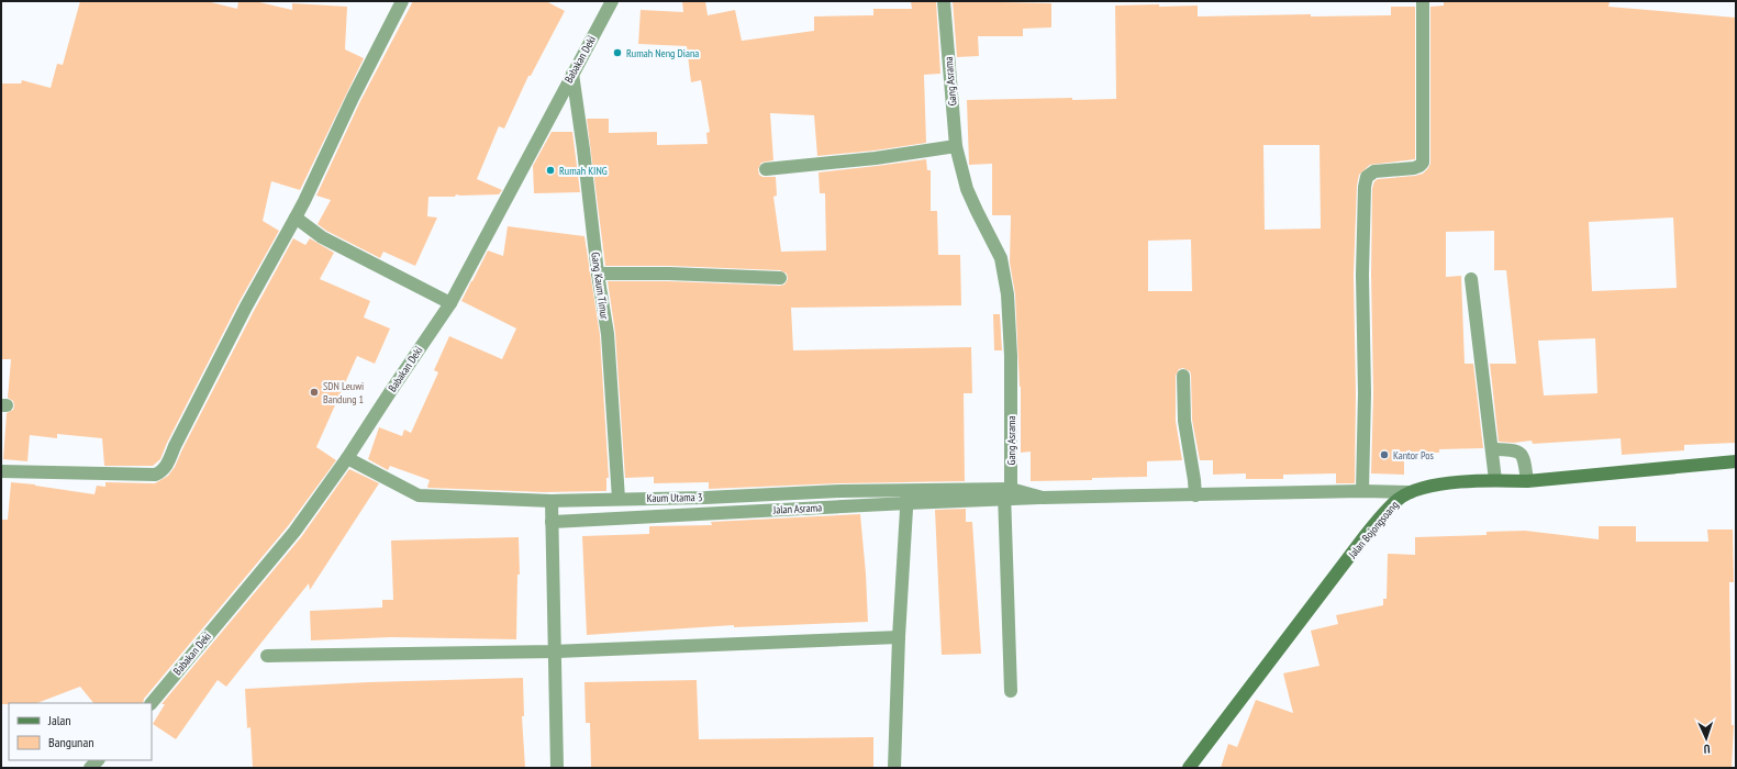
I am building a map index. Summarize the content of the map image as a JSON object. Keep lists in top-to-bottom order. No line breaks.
{"streets":{"main road":["Jalan Bojongsoang"],"street":["Babakan Deki","Gang Asrama","Gang Kaum Timur","Kaum Utama 3","Jalan Asrama"]},"crossings":[["Babakan Deki","Gang Kaum Timur"],["Babakan Deki","Kaum Utama 3"],["Gang Asrama","Kaum Utama 3"],["Gang Kaum Timur","Kaum Utama 3"],["Kaum Utama 3","Jalan Asrama"]],"places":["Rumah Neng Diana","Rumah KING","SDN Leuwi Bandung 1","Kantor Pos"],"legend":["Jalan","Bangunan"],"north":"bottom"}
